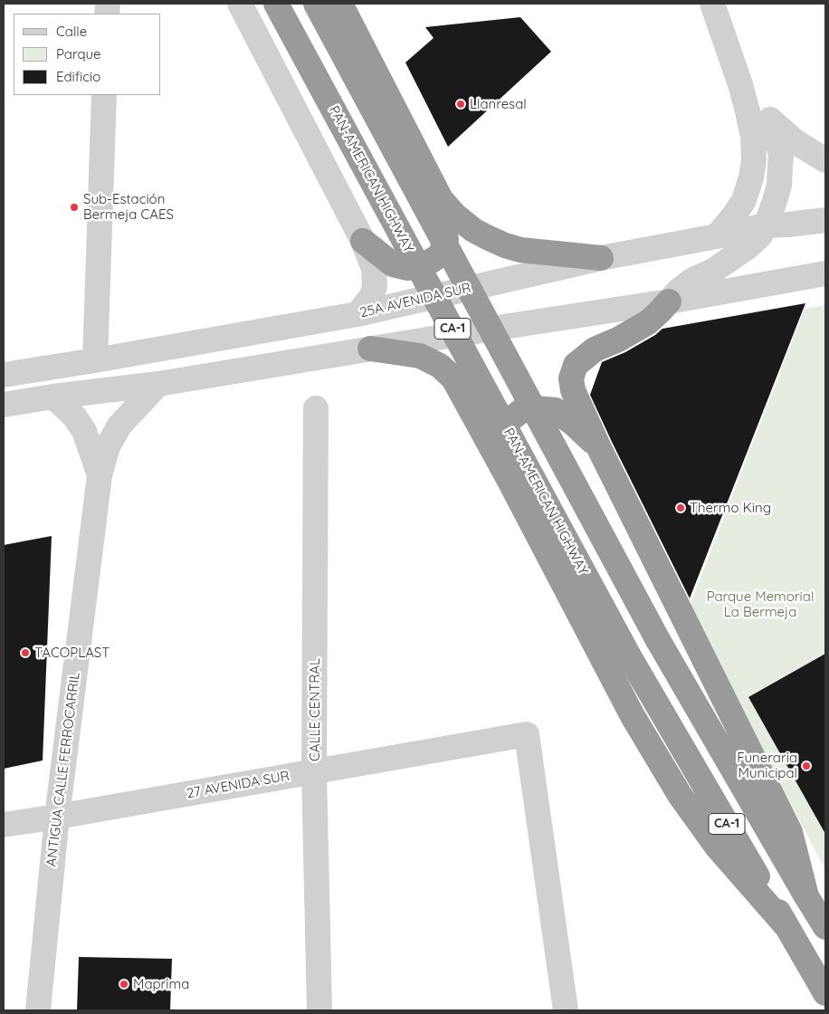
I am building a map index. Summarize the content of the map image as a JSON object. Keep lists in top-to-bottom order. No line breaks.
{"streets":{"highway":["PAN-AMERICAN HIGHWAY","CA-1"],"street":["25A AVENIDA SUR","CALLE CENTRAL","ANTIGUA CALLE FERROCARRIL","27 AVENIDA SUR"]},"crossings":[["CALLE CENTRAL","27 AVENIDA SUR"],["ANTIGUA CALLE FERROCARRIL","27 AVENIDA SUR"]],"parks":["Parque Memorial La Bermeja"],"places":["Llanresal","Sub-Estación Bermeja CAES","Thermo King","TACOPLAST","Funeraria Municipal","Maprima"],"legend":["Calle","Parque","Edificio"]}
